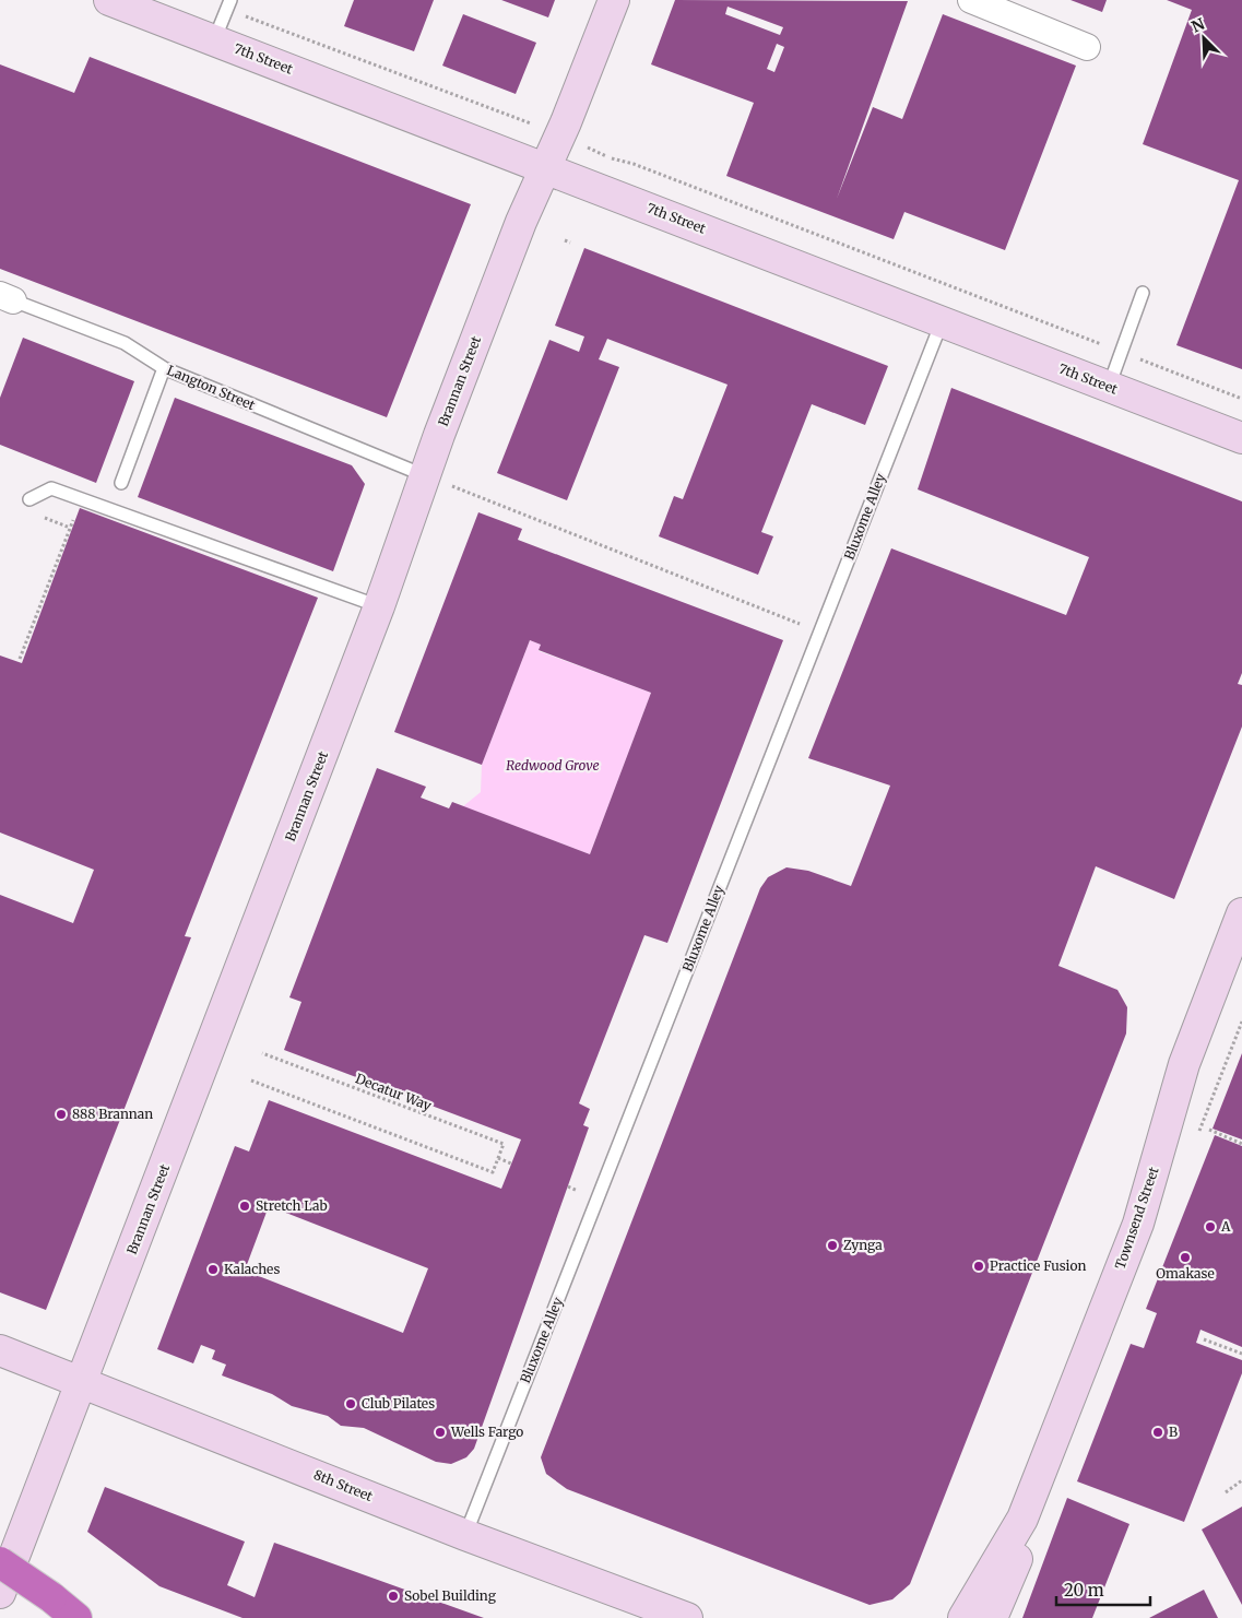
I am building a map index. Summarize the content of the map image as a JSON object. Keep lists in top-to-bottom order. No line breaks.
{"streets":{"main road":["7th Street","Brannan Street","Townsend Street","8th Street"],"lane":["Langton Street","Bluxome Alley"],"path":["Decatur Way"]},"crossings":[["7th Street","Brannan Street"],["7th Street","Bluxome Alley"],["Brannan Street","Langton Street"],["Brannan Street","8th Street"],["Bluxome Alley","8th Street"]],"parks":["Redwood Grove"],"places":["888 Brannan","Stretch Lab","A","Zynga","Omakase","Practice Fusion","Kalaches","Club Pilates","Wells Fargo","B","Sobel Building"],"scale_bar":"20 m","north":"top left"}
